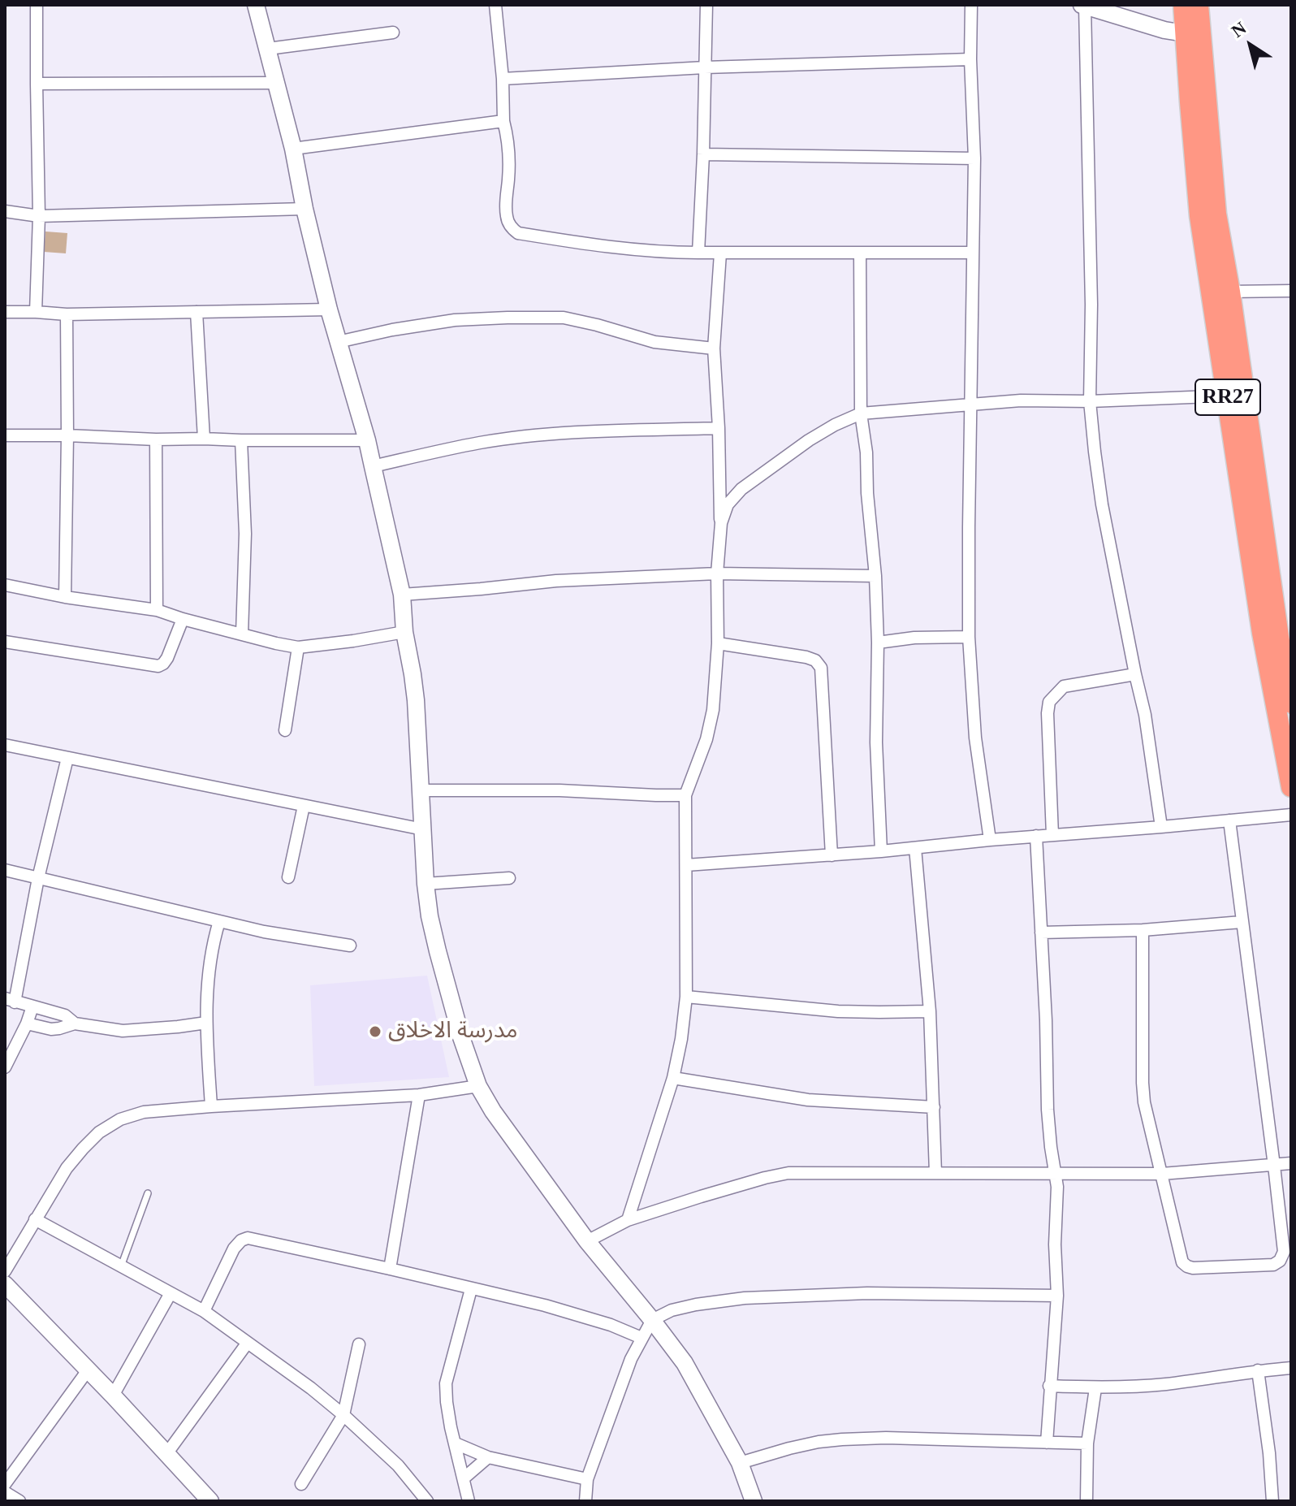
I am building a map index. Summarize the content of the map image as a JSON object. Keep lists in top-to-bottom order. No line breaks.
{"streets":{"highway":["RR27"]},"places":["مدرسة الاخلاق"],"north":"top left"}
